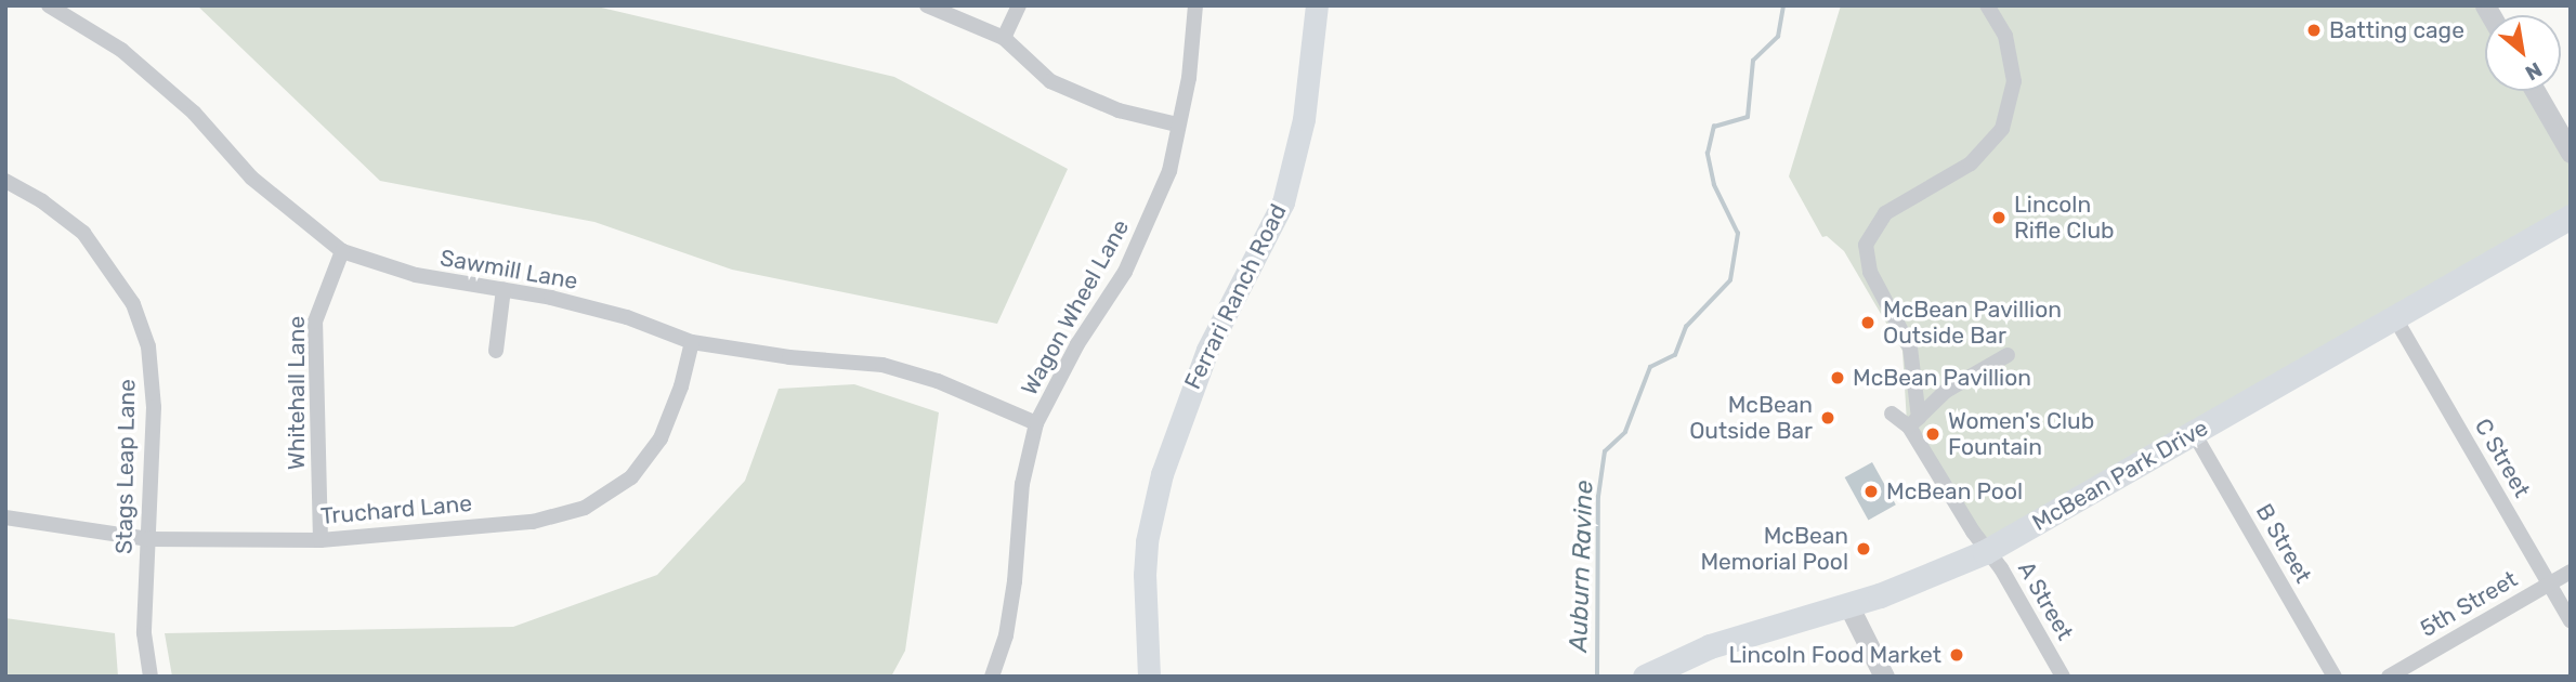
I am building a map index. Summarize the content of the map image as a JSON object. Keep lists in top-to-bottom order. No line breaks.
{"streets":{"main road":["Ferrari Ranch Road","McBean Park Drive"],"street":["Sawmill Lane","Wagon Wheel Lane","Whitehall Lane","C Street","Stags Leap Lane","Truchard Lane","B Street","A Street","5th Street"]},"crossings":[["Sawmill Lane","Wagon Wheel Lane"],["Sawmill Lane","Whitehall Lane"],["Sawmill Lane","Truchard Lane"],["Whitehall Lane","Truchard Lane"],["C Street","McBean Park Drive"],["C Street","5th Street"],["Stags Leap Lane","Truchard Lane"],["McBean Park Drive","B Street"],["McBean Park Drive","A Street"]],"water":["Auburn Ravine"],"places":["Batting cage","Lincoln Rifle Club","McBean Pavillion Outside Bar","McBean Pavillion","McBean Outside Bar","Women's Club Fountain","McBean Pool","McBean Memorial Pool","Lincoln Food Market"],"north":"bottom right"}
